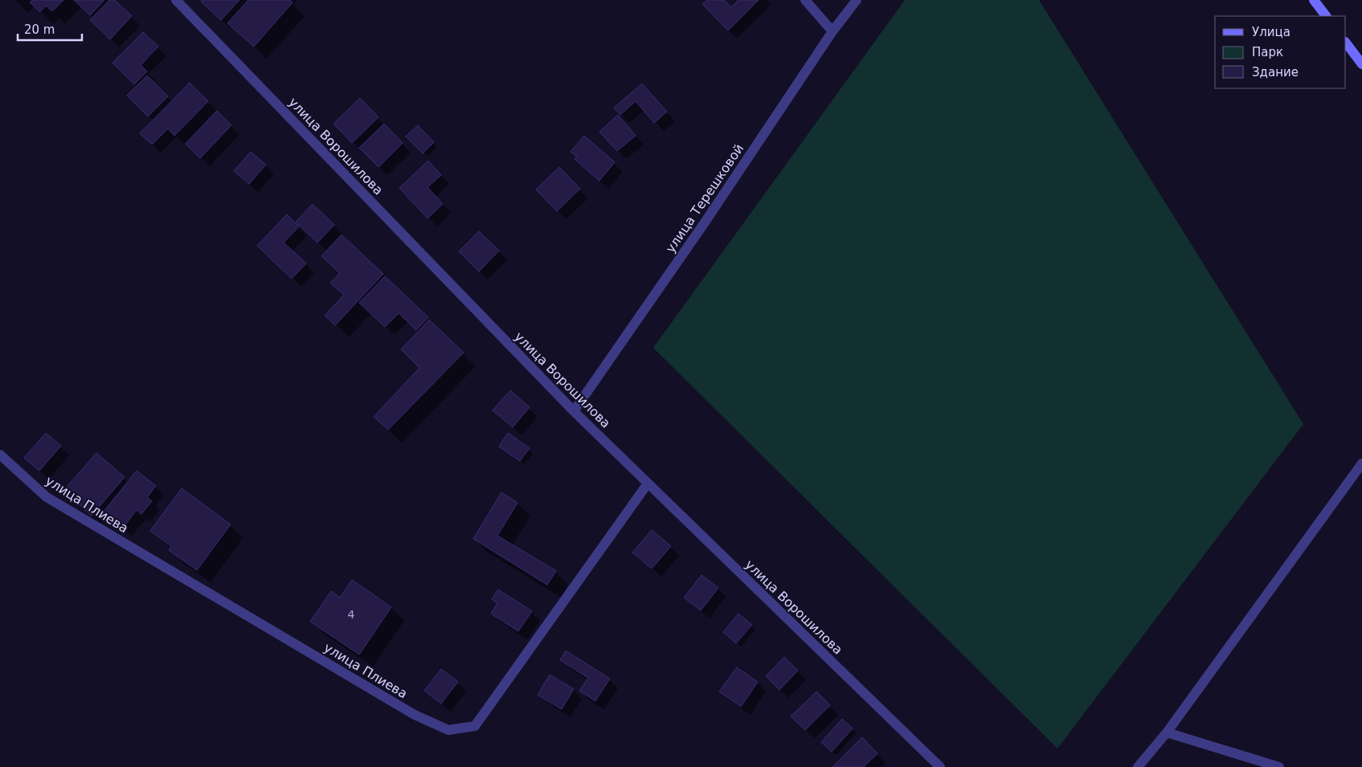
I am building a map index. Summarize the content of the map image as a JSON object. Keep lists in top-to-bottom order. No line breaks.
{"streets":{"street":["улица Ворошилова","улица Терешковой","улица Плиева"]},"crossings":[["улица Ворошилова","улица Терешковой"],["улица Ворошилова","улица Плиева"]],"house_numbers":["4"],"legend":["Улица","Парк","Здание"],"scale_bar":"20 m"}
